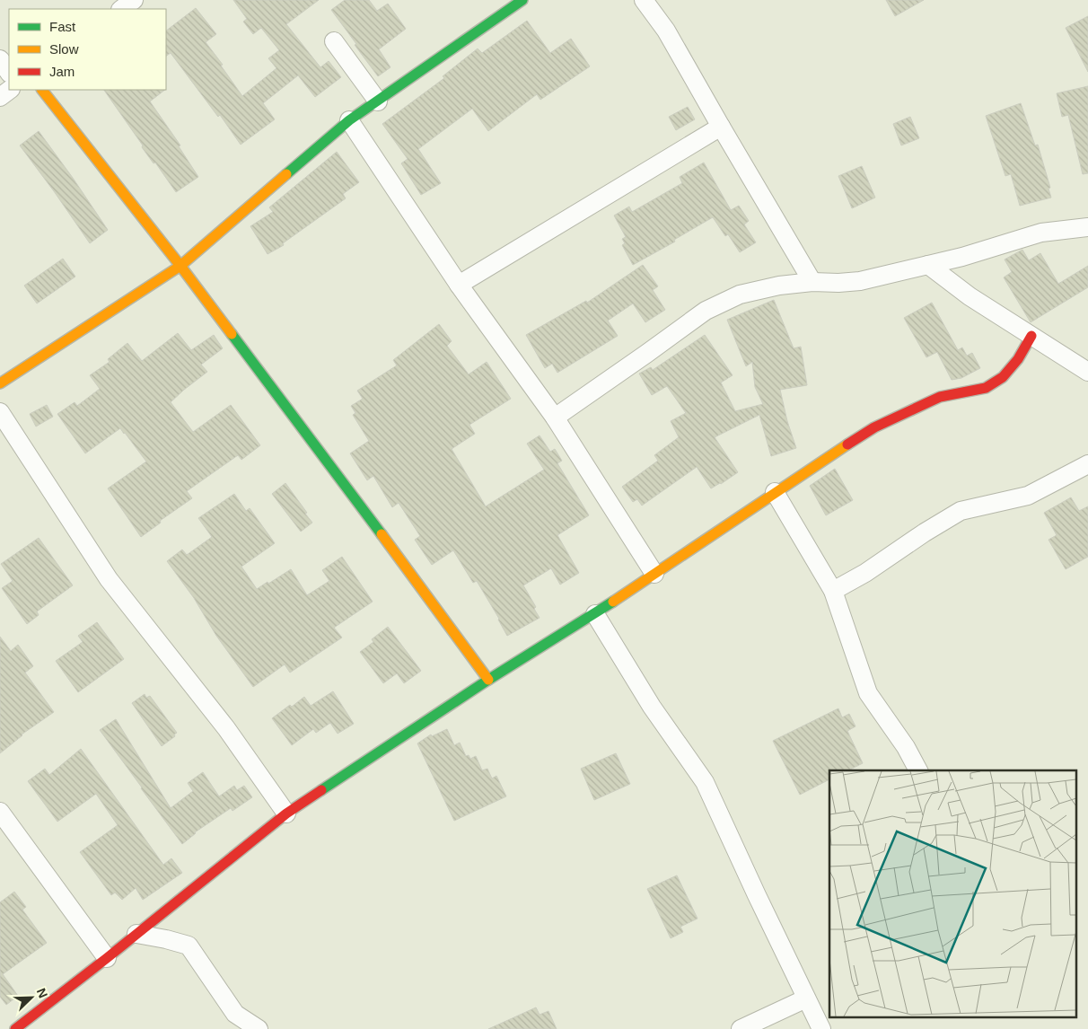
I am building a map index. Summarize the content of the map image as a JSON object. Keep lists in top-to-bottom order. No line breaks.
{"legend":["Fast","Slow","Jam"],"north":"top right"}
